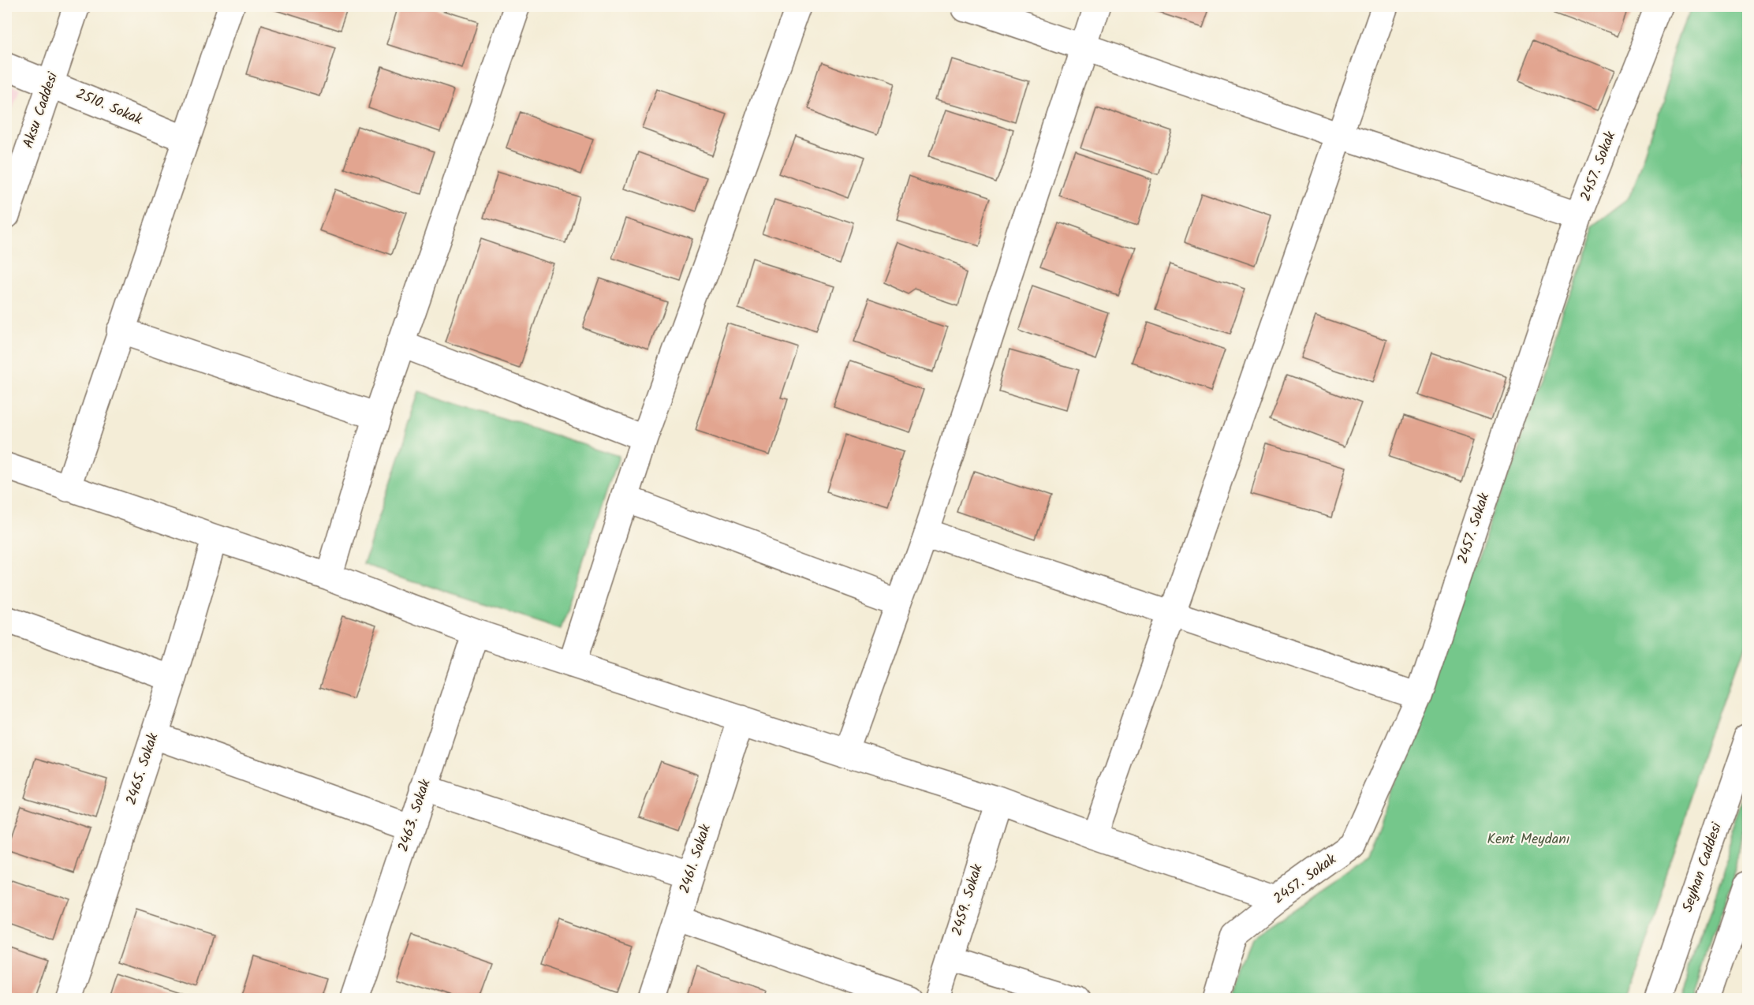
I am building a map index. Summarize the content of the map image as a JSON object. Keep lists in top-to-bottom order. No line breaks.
{"streets":{"street":["2510. Sokak","Aksu Caddesi","2457. Sokak","2465. Sokak","2463. Sokak","2461. Sokak","Seyhan Caddesi","2459. Sokak"]},"crossings":[["2510. Sokak","Aksu Caddesi"]],"parks":["Kent Meydanı"]}
